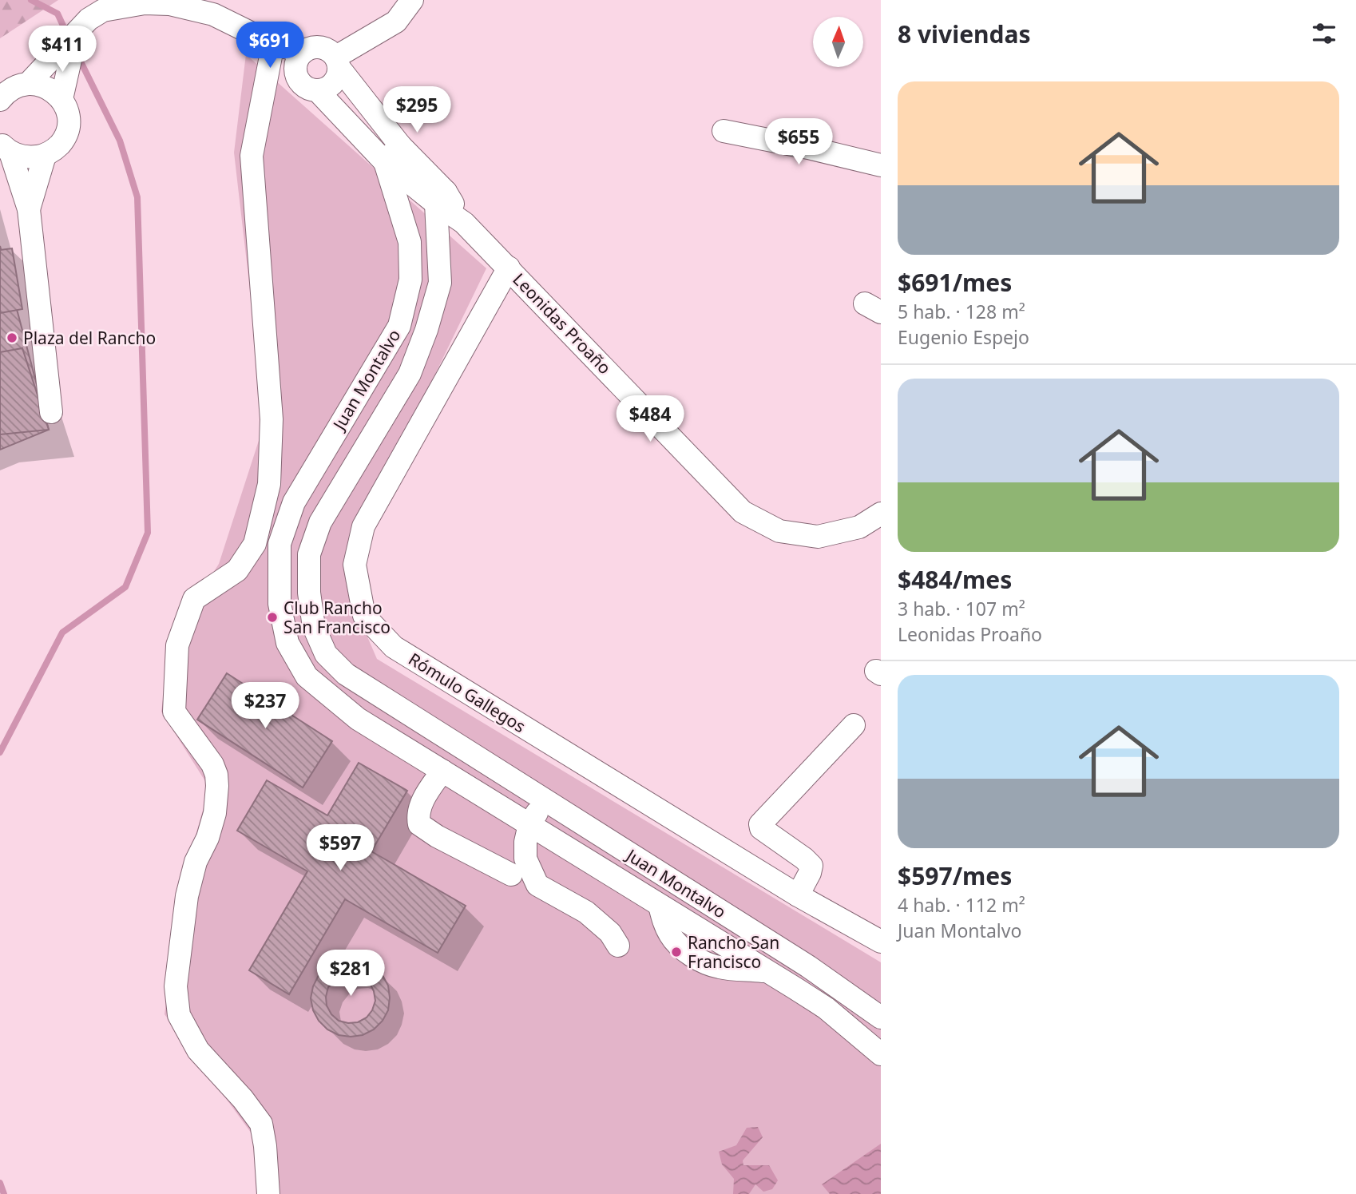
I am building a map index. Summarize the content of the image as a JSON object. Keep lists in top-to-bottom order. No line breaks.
{"streets":{"street":["Leonidas Proaño","Juan Montalvo","Rómulo Gallegos"]},"crossings":[["Leonidas Proaño","Juan Montalvo"],["Leonidas Proaño","Rómulo Gallegos"]],"places":["Plaza del Rancho","Club Rancho San Francisco","Rancho San Francisco"],"north":"top","page":{"heading":"8 viviendas","price":["$691","$411","$295","$655","$484","$237","$597","$281"],"list":[{"name":"$691/mes","note":"5 hab. · 128 m² · Eugenio Espejo"},{"name":"$484/mes","note":"3 hab. · 107 m² · Leonidas Proaño"},{"name":"$597/mes","note":"4 hab. · 112 m² · Juan Montalvo"}]}}
